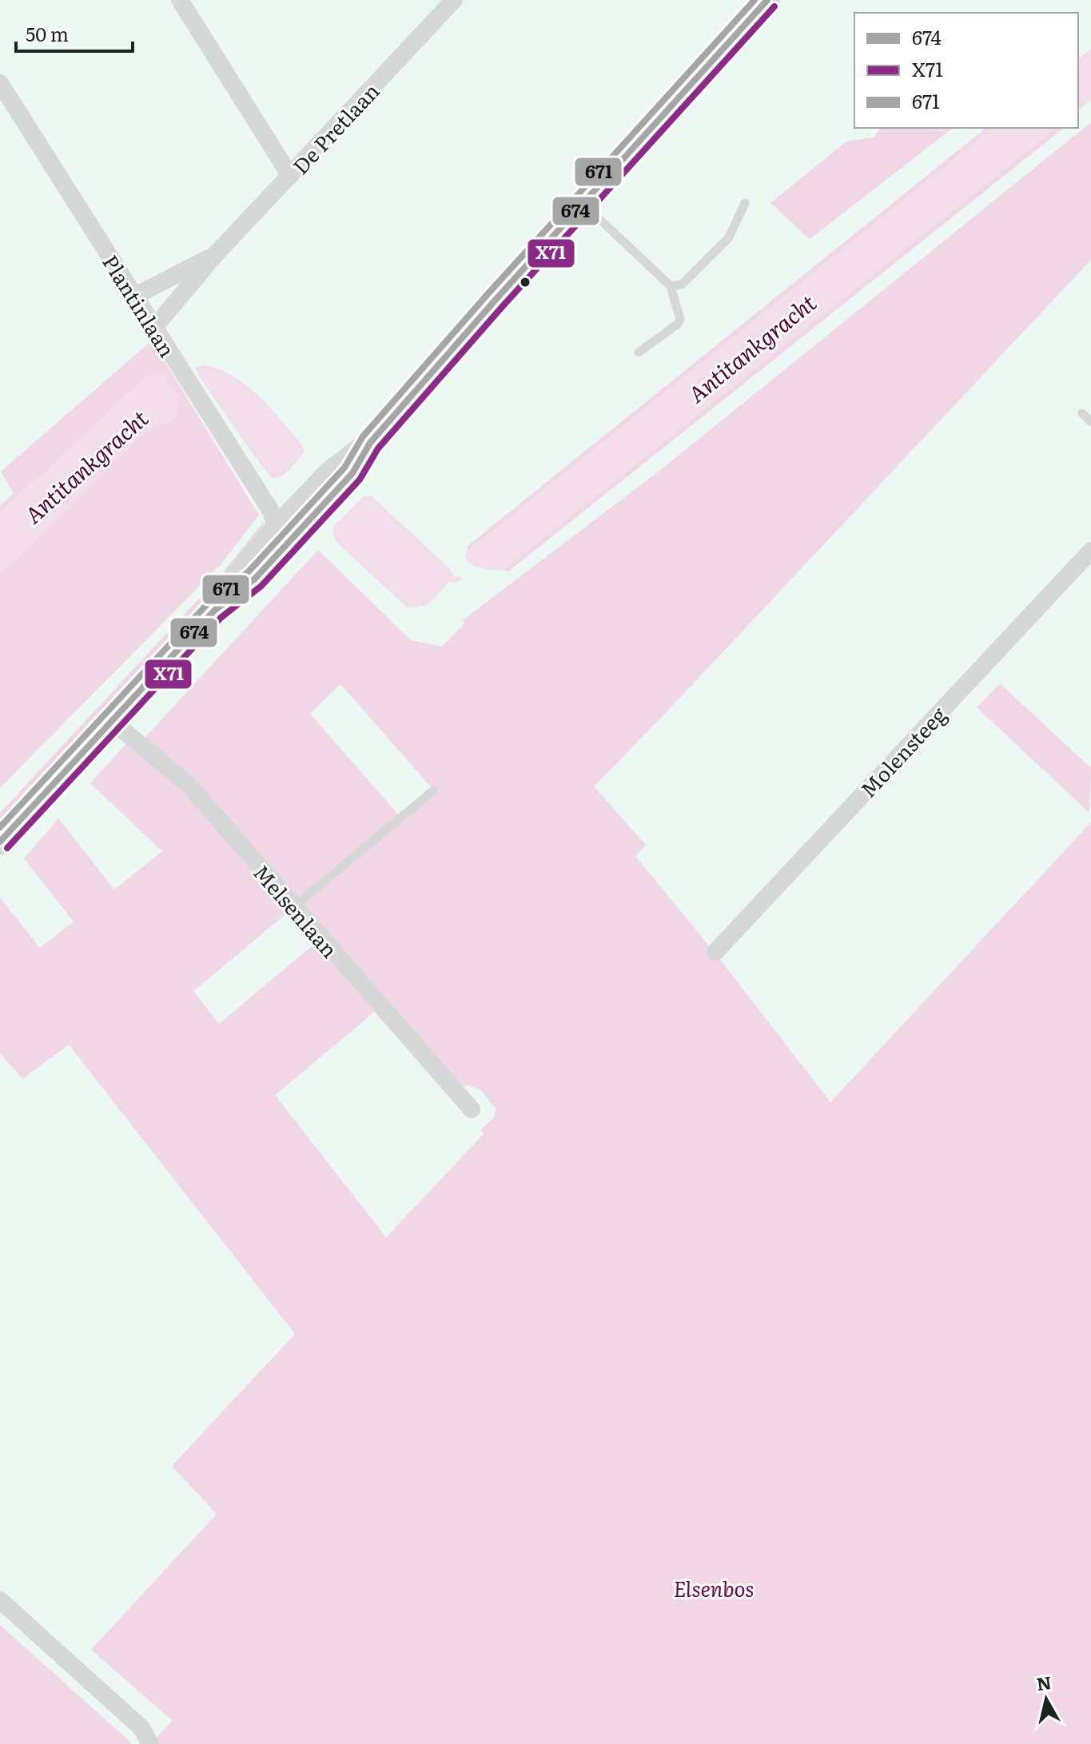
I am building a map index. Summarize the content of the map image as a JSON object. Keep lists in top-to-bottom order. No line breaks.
{"streets":{"street":["De Pretlaan","Plantinlaan","Molensteeg","Melsenlaan"]},"crossings":[["De Pretlaan","Plantinlaan"]],"water":["Antitankgracht"],"parks":["Elsenbos"],"lines":["transit line 674","transit line 671","transit line X71"],"legend":["674","X71","671"],"scale_bar":"50 m","north":"top"}
